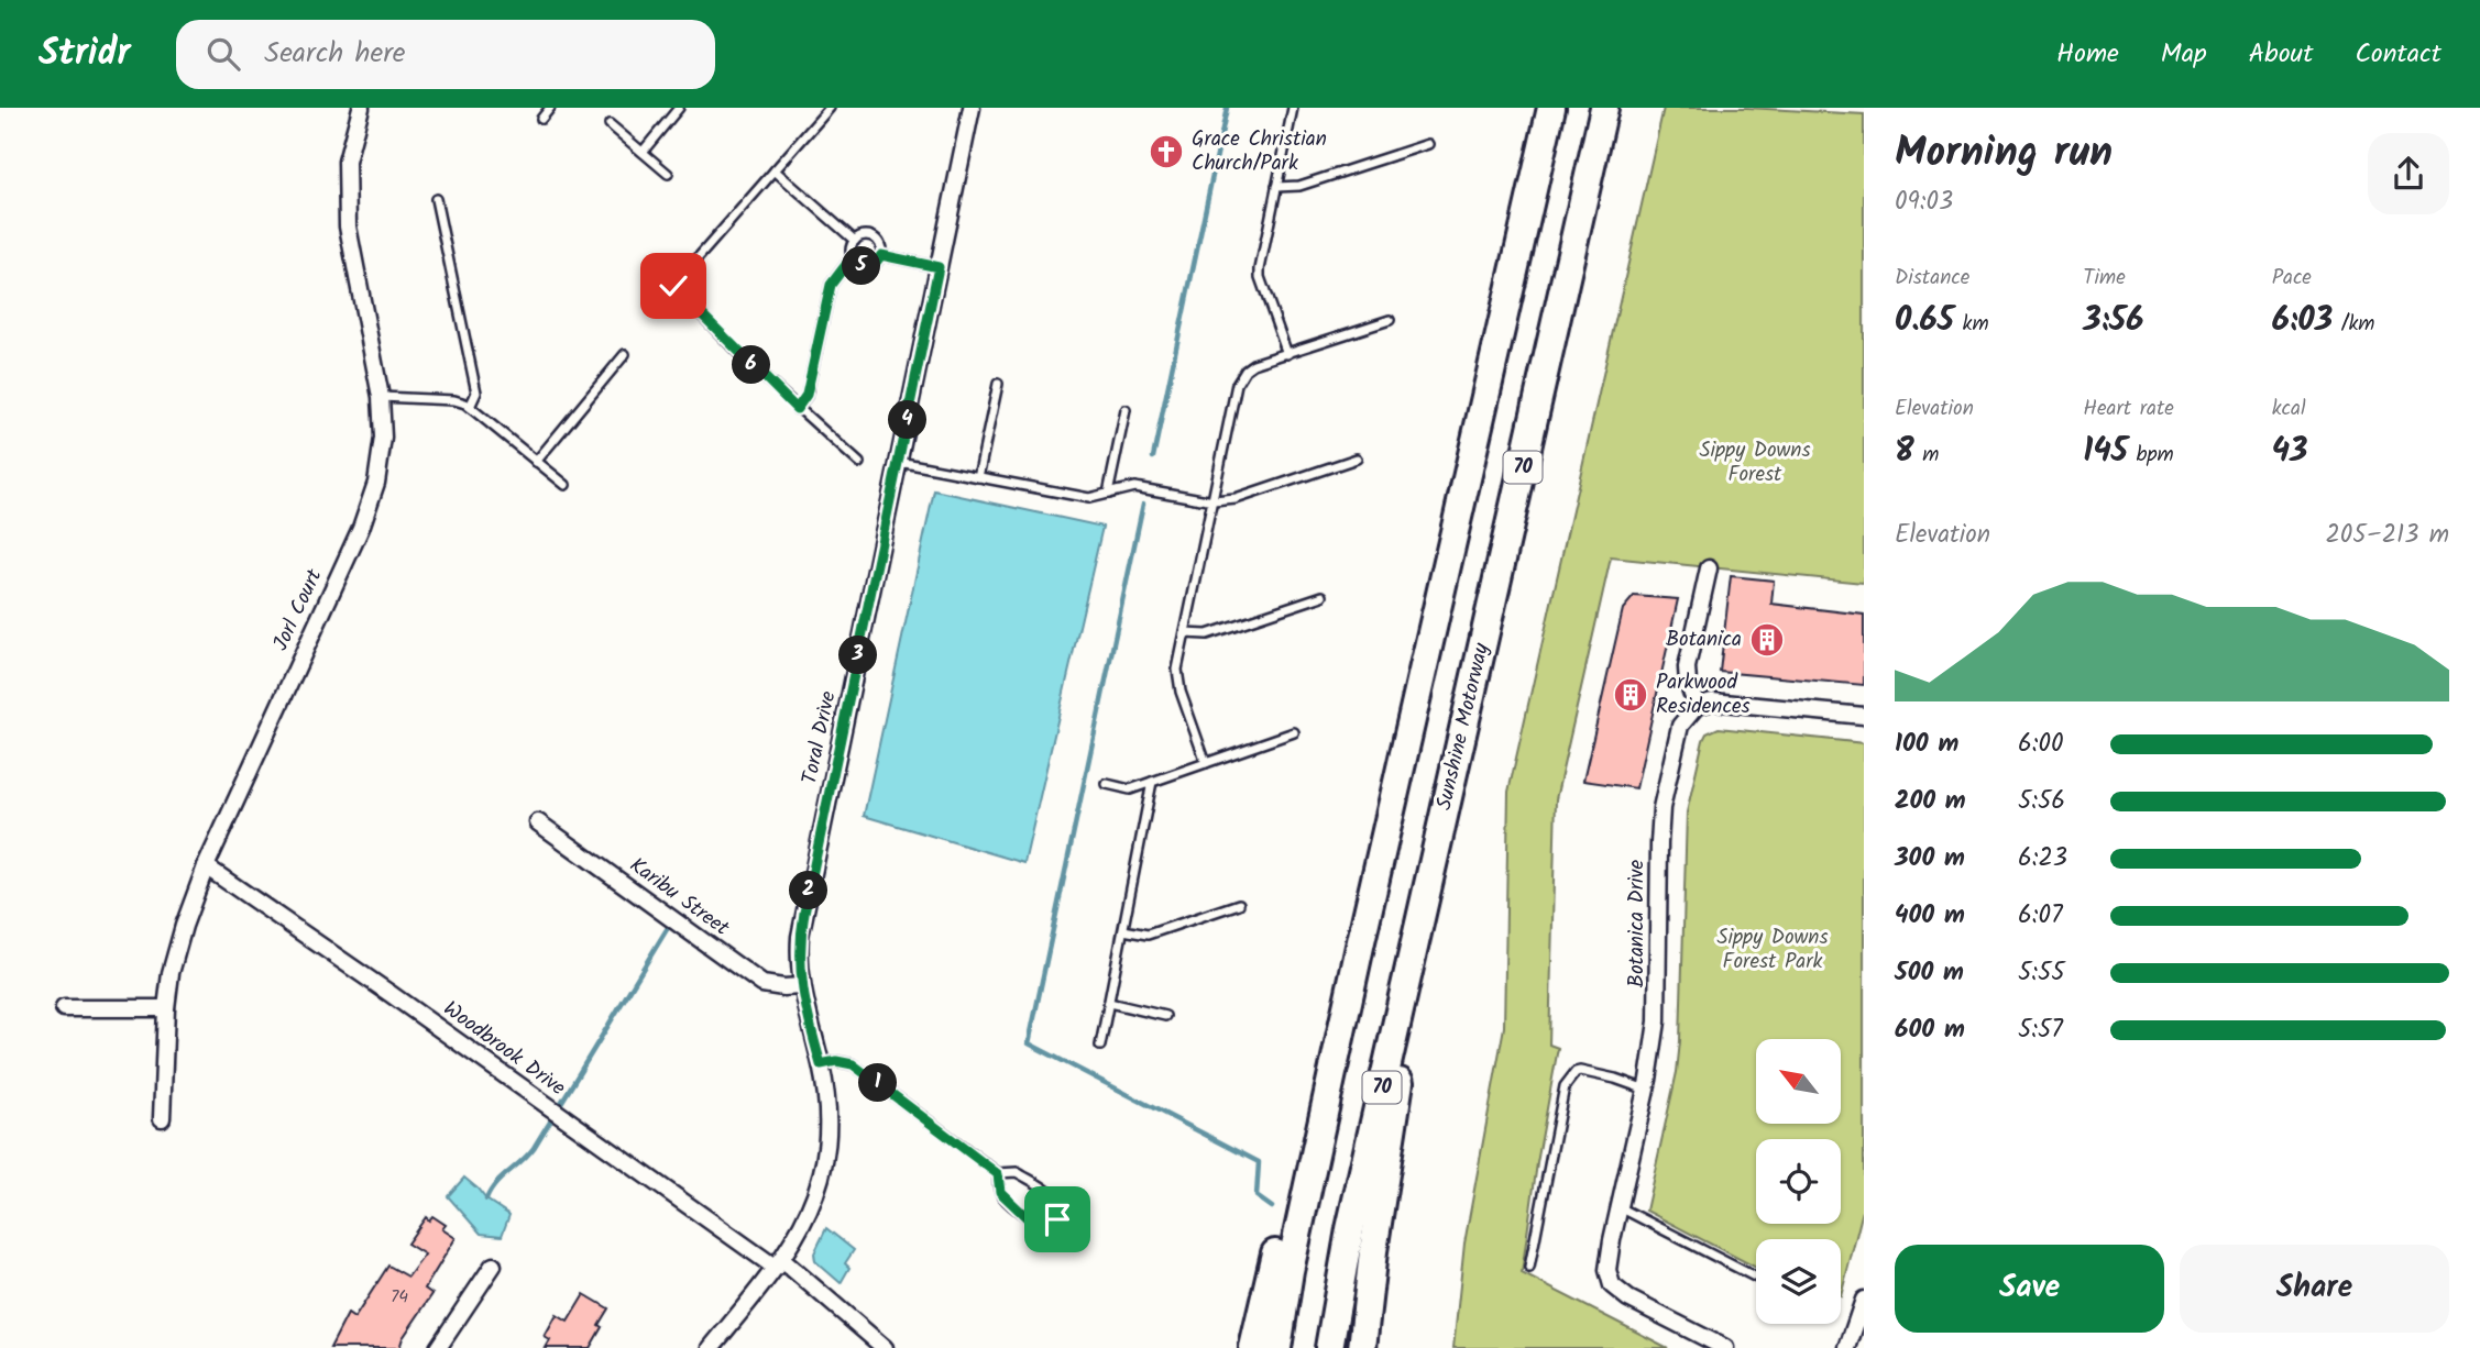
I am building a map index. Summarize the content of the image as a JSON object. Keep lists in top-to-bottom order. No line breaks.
{"streets":{"highway":["70","Sunshine Motorway"],"street":["Jorl Court","Toral Drive","Karibu Street","Botanica Drive","Woodbrook Drive"]},"crossings":[["Jorl Court","Woodbrook Drive"],["Toral Drive","Karibu Street"],["Toral Drive","Woodbrook Drive"]],"parks":["Sippy Downs Forest","Sippy Downs Forest Park"],"places":{"church":["Grace Christian Church/Park"],"building":["Botanica","Parkwood Residences"]},"house_numbers":["74"],"north":"top left","page":{"header":"Stridr","search":"Search here","nav":["Home","Map","About","Contact"],"heading":["Morning run","09:03"],"stats":[["Distance","0.65 km"],["Time","3:56"],["Pace","6:03 /km"],["Elevation","8 m"],["Heart rate","145 bpm"],["kcal","43"]],"pins":["5","6","4","3","2","1"],"chart":["Elevation","205–213 m"],"list":[{"name":"100 m","note":"6:00"},{"name":"200 m","note":"5:56"},{"name":"300 m","note":"6:23"},{"name":"400 m","note":"6:07"},{"name":"500 m","note":"5:55"},{"name":"600 m","note":"5:57"}],"buttons":["Save","Share"]}}
